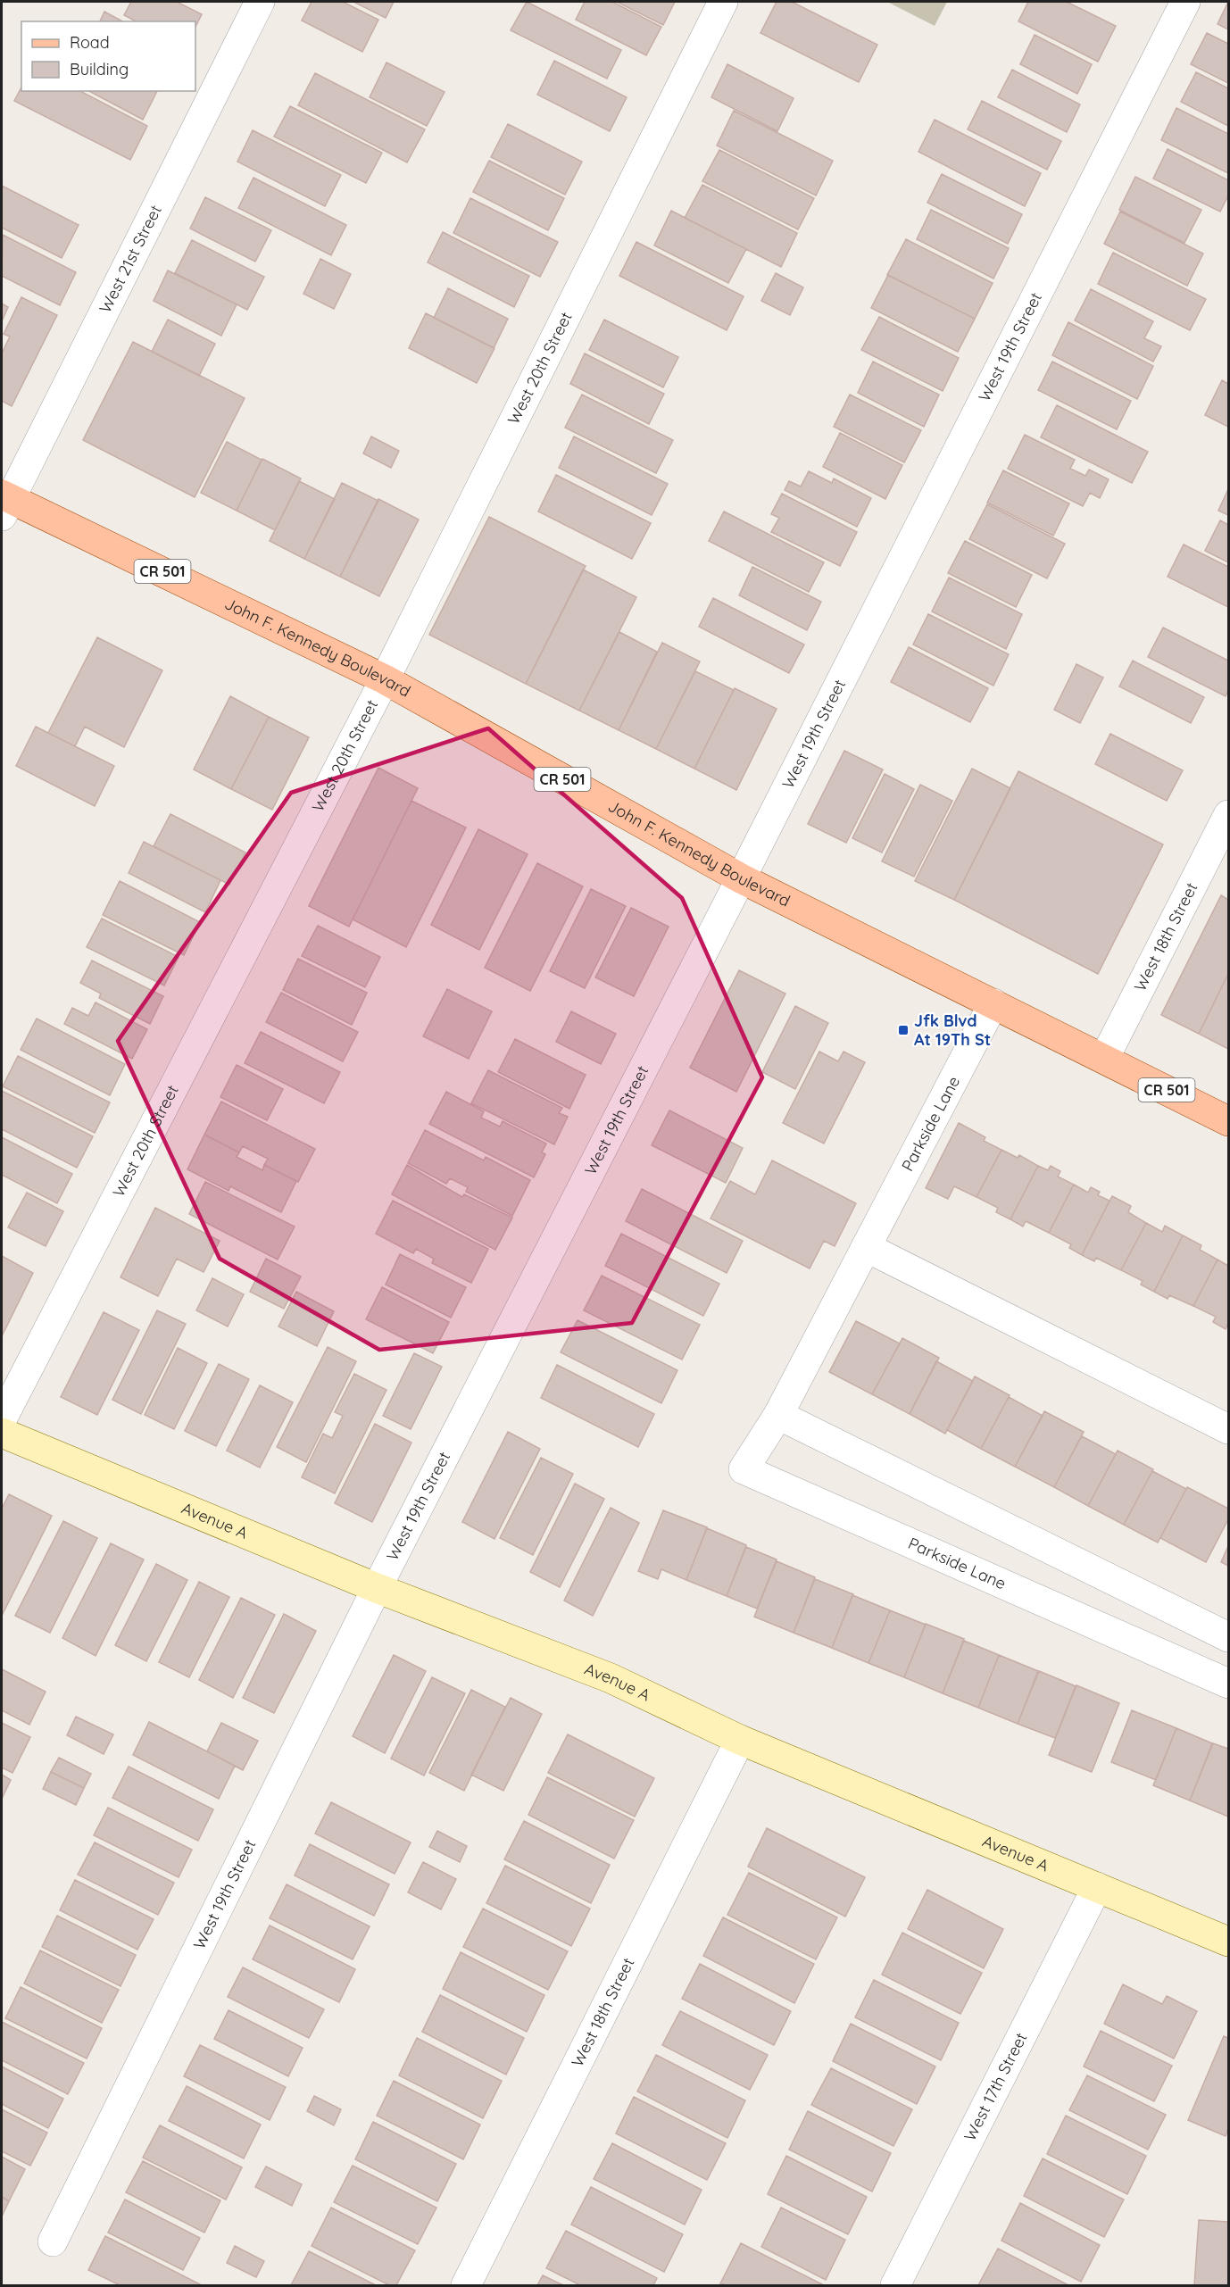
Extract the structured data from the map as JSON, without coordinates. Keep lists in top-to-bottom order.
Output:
{
  "streets": {
    "main road": ["CR 501", "John F. Kennedy Boulevard"],
    "street": [
      "West 21st Street",
      "West 19th Street",
      "West 20th Street",
      "West 18th Street",
      "Parkside Lane",
      "Avenue A",
      "West 17th Street"
    ]
  },
  "crossings": [
    ["West 21st Street", "John F. Kennedy Boulevard"],
    ["West 19th Street", "John F. Kennedy Boulevard"],
    ["West 19th Street", "Avenue A"],
    ["West 20th Street", "John F. Kennedy Boulevard"],
    ["John F. Kennedy Boulevard", "West 18th Street"],
    ["John F. Kennedy Boulevard", "Parkside Lane"],
    ["West 18th Street", "Avenue A"],
    ["Avenue A", "West 17th Street"]
  ],
  "places": {
    "transit": ["Jfk Blvd At 19Th St"]
  },
  "legend": ["Road", "Building"]
}
